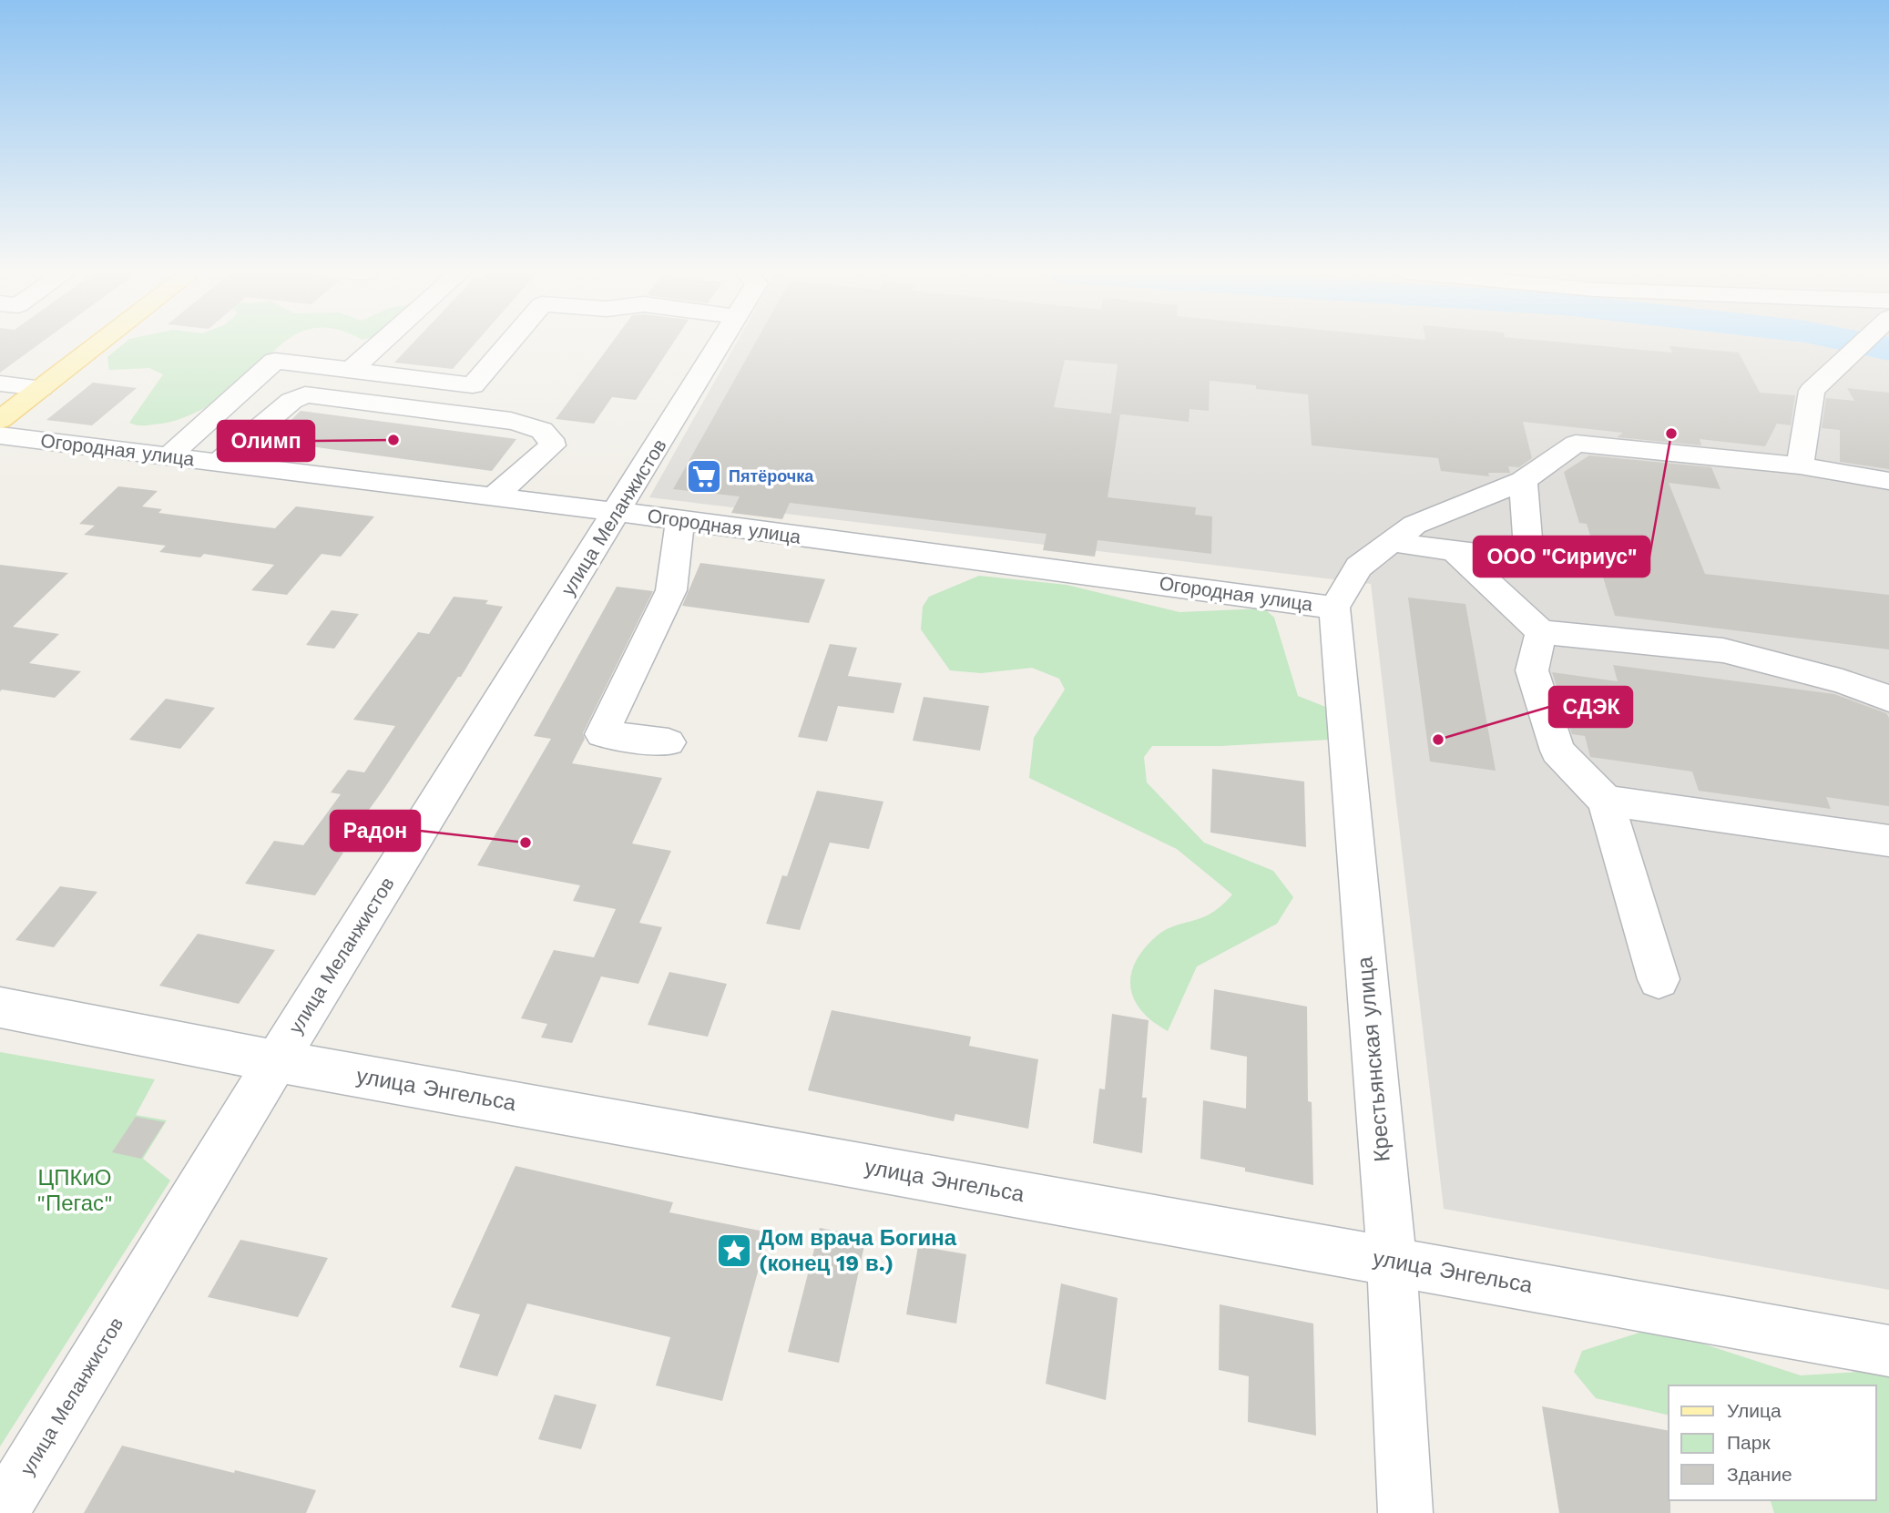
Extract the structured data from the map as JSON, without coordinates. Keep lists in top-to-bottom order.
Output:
{
  "streets": {
    "street": [
      "Огородная улица",
      "улица Меланжистов",
      "Крестьянская улица",
      "улица Энгельса"
    ]
  },
  "crossings": [
    ["Огородная улица", "улица Меланжистов"],
    ["Огородная улица", "Крестьянская улица"],
    ["улица Меланжистов", "улица Энгельса"],
    ["Крестьянская улица", "улица Энгельса"]
  ],
  "parks": ["ЦПКиО \"Пегас\""],
  "places": {
    "other": [
      "ООО \"Сириус\"",
      "Олимп",
      "СДЭК",
      "Радон"
    ],
    "supermarket": ["Пятёрочка"],
    "place": ["Дом врача Богина (конец 19 в.)"]
  },
  "legend": ["Улица", "Парк", "Здание"]
}
